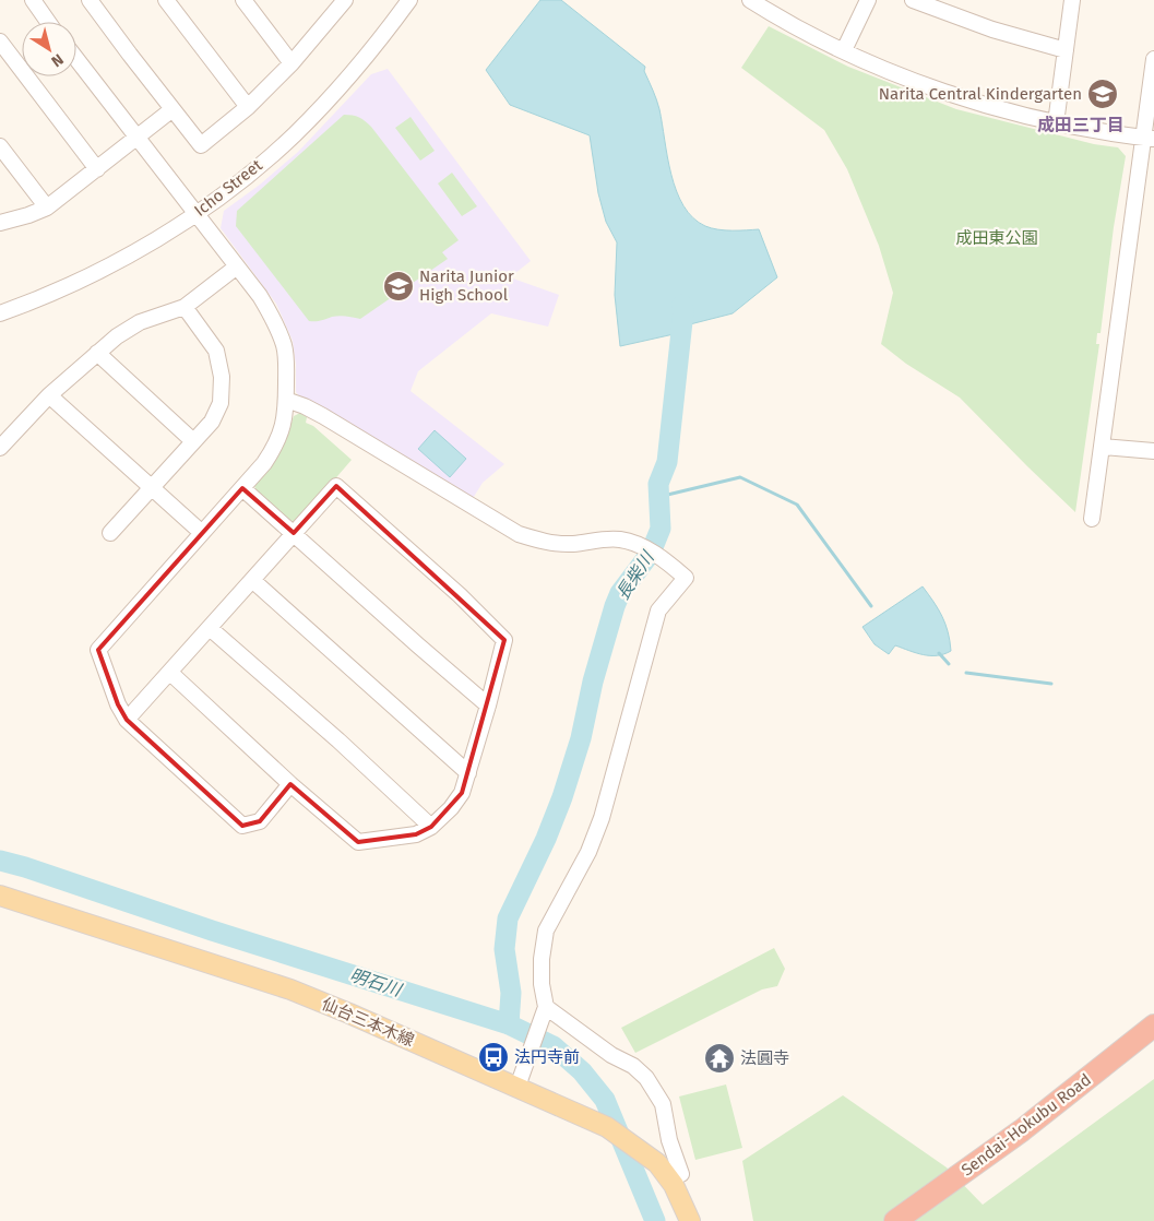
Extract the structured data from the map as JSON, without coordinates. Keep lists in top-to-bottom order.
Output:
{
  "streets": {
    "highway": ["Sendai-Hokubu Road"],
    "main road": ["仙台三本木線"],
    "street": ["Icho Street"]
  },
  "districts": ["成田三丁目"],
  "water": ["長柴川", "明石川"],
  "parks": ["成田東公園"],
  "places": {
    "school or university": ["Narita Central Kindergarten", "Narita Junior High School"],
    "bus stop": ["法円寺前"],
    "temple": ["法圓寺"]
  },
  "north": "bottom right"
}
